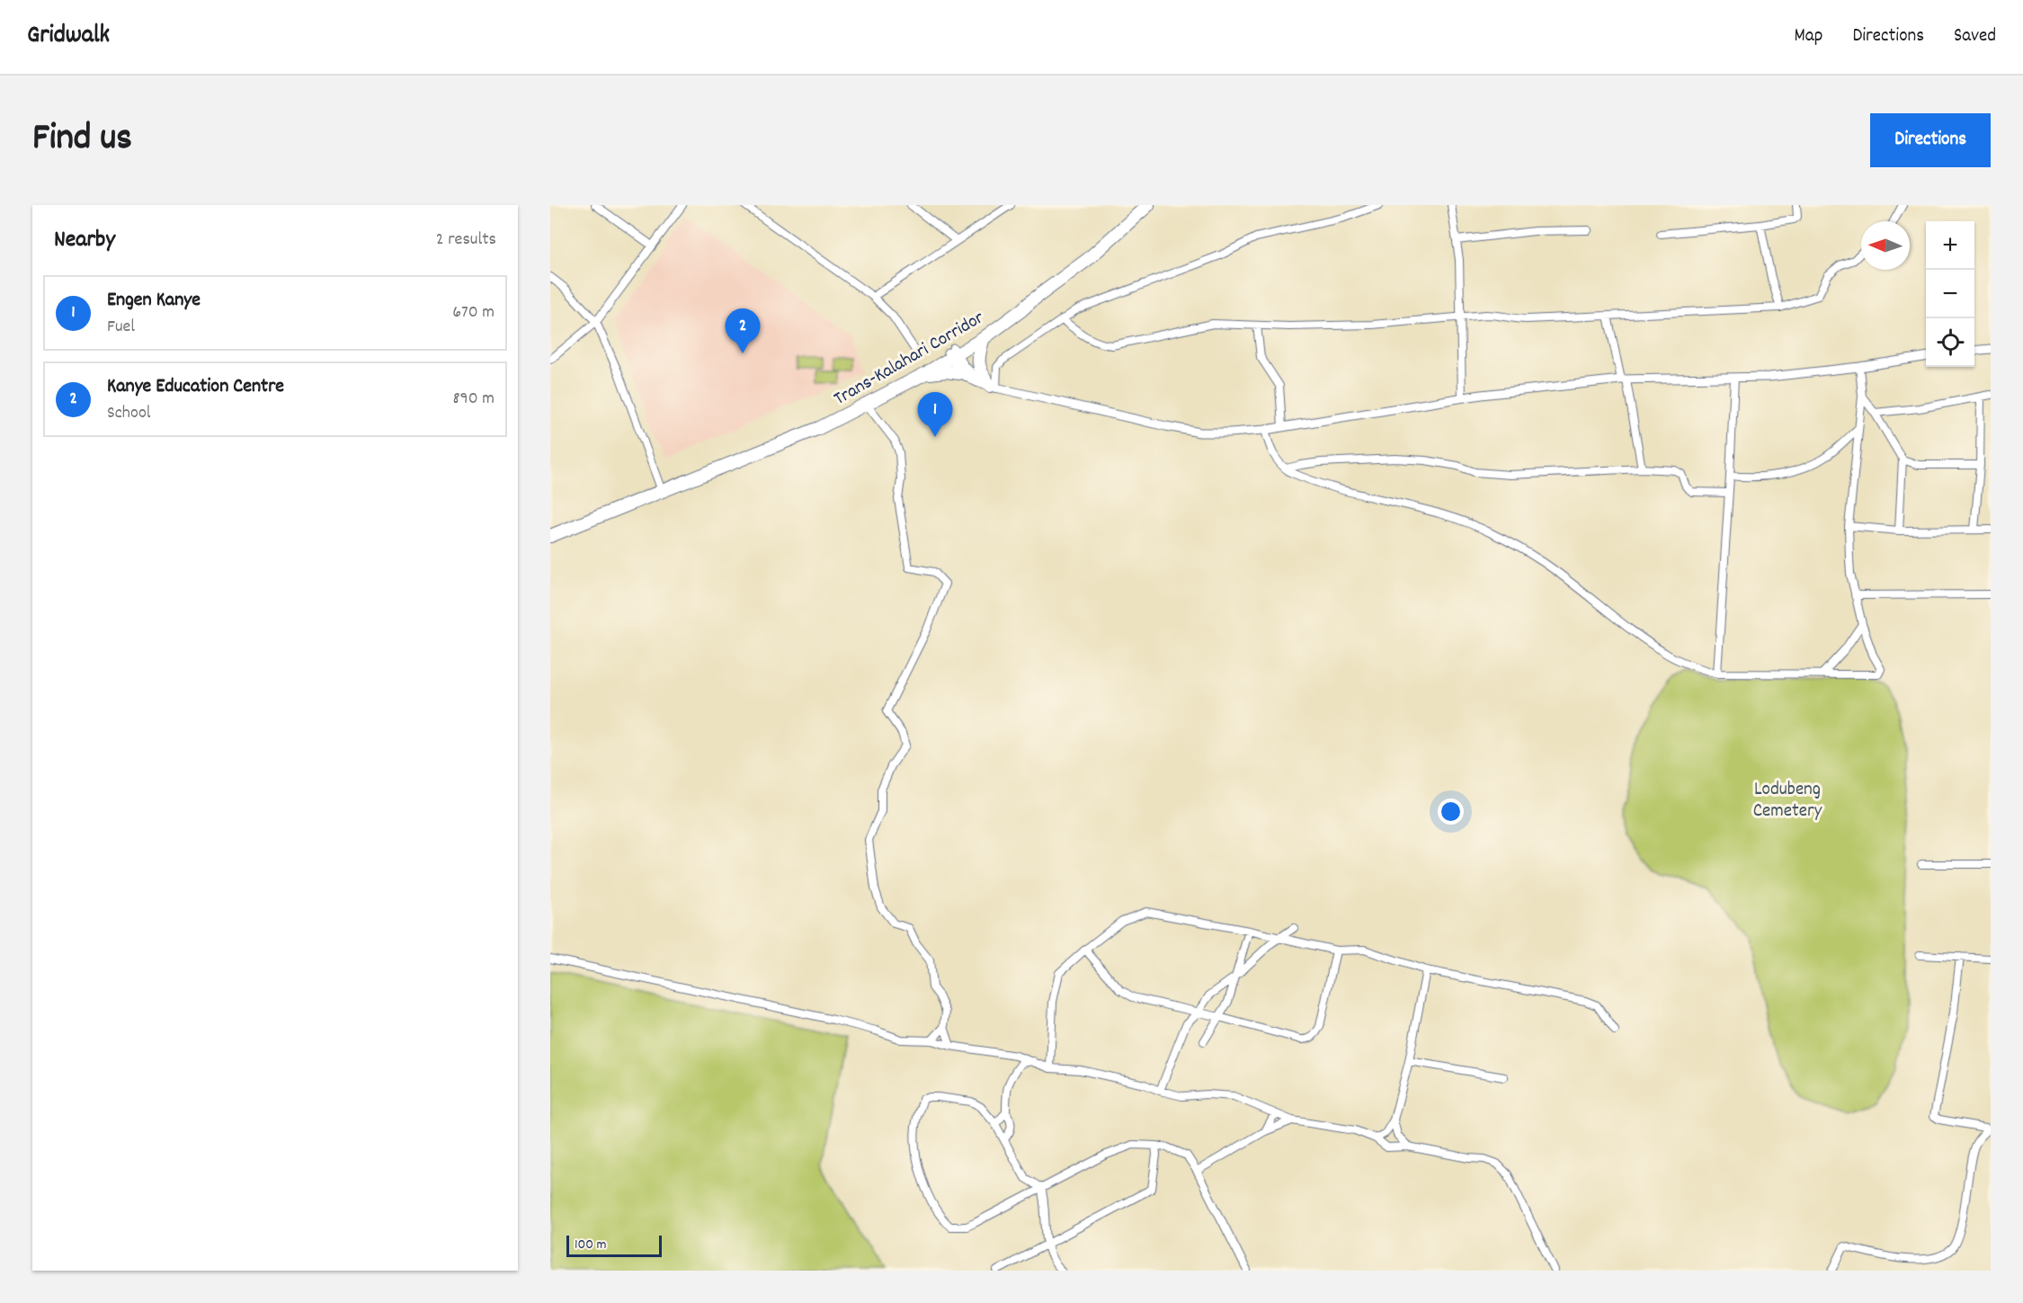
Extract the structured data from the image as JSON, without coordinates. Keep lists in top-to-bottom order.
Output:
{
  "streets": {
    "highway": ["Trans-Kalahari Corridor"]
  },
  "parks": ["Lodubeng Cemetery"],
  "scale_bar": "100 m",
  "north": "left",
  "page": {
    "header": "Gridwalk",
    "nav": ["Map", "Directions", "Saved"],
    "title": "Find us",
    "buttons": "Directions",
    "heading": ["Nearby", "2 results"],
    "map_buttons": ["+", "−"],
    "list": [
      {
        "mark": "1",
        "name": "Engen Kanye",
        "note": "Fuel",
        "value": "670 m"
      },
      {
        "mark": "2",
        "name": "Kanye Education Centre",
        "note": "School",
        "value": "890 m"
      }
    ],
    "pins": ["2", "1"],
    "scale": "100 m"
  }
}
